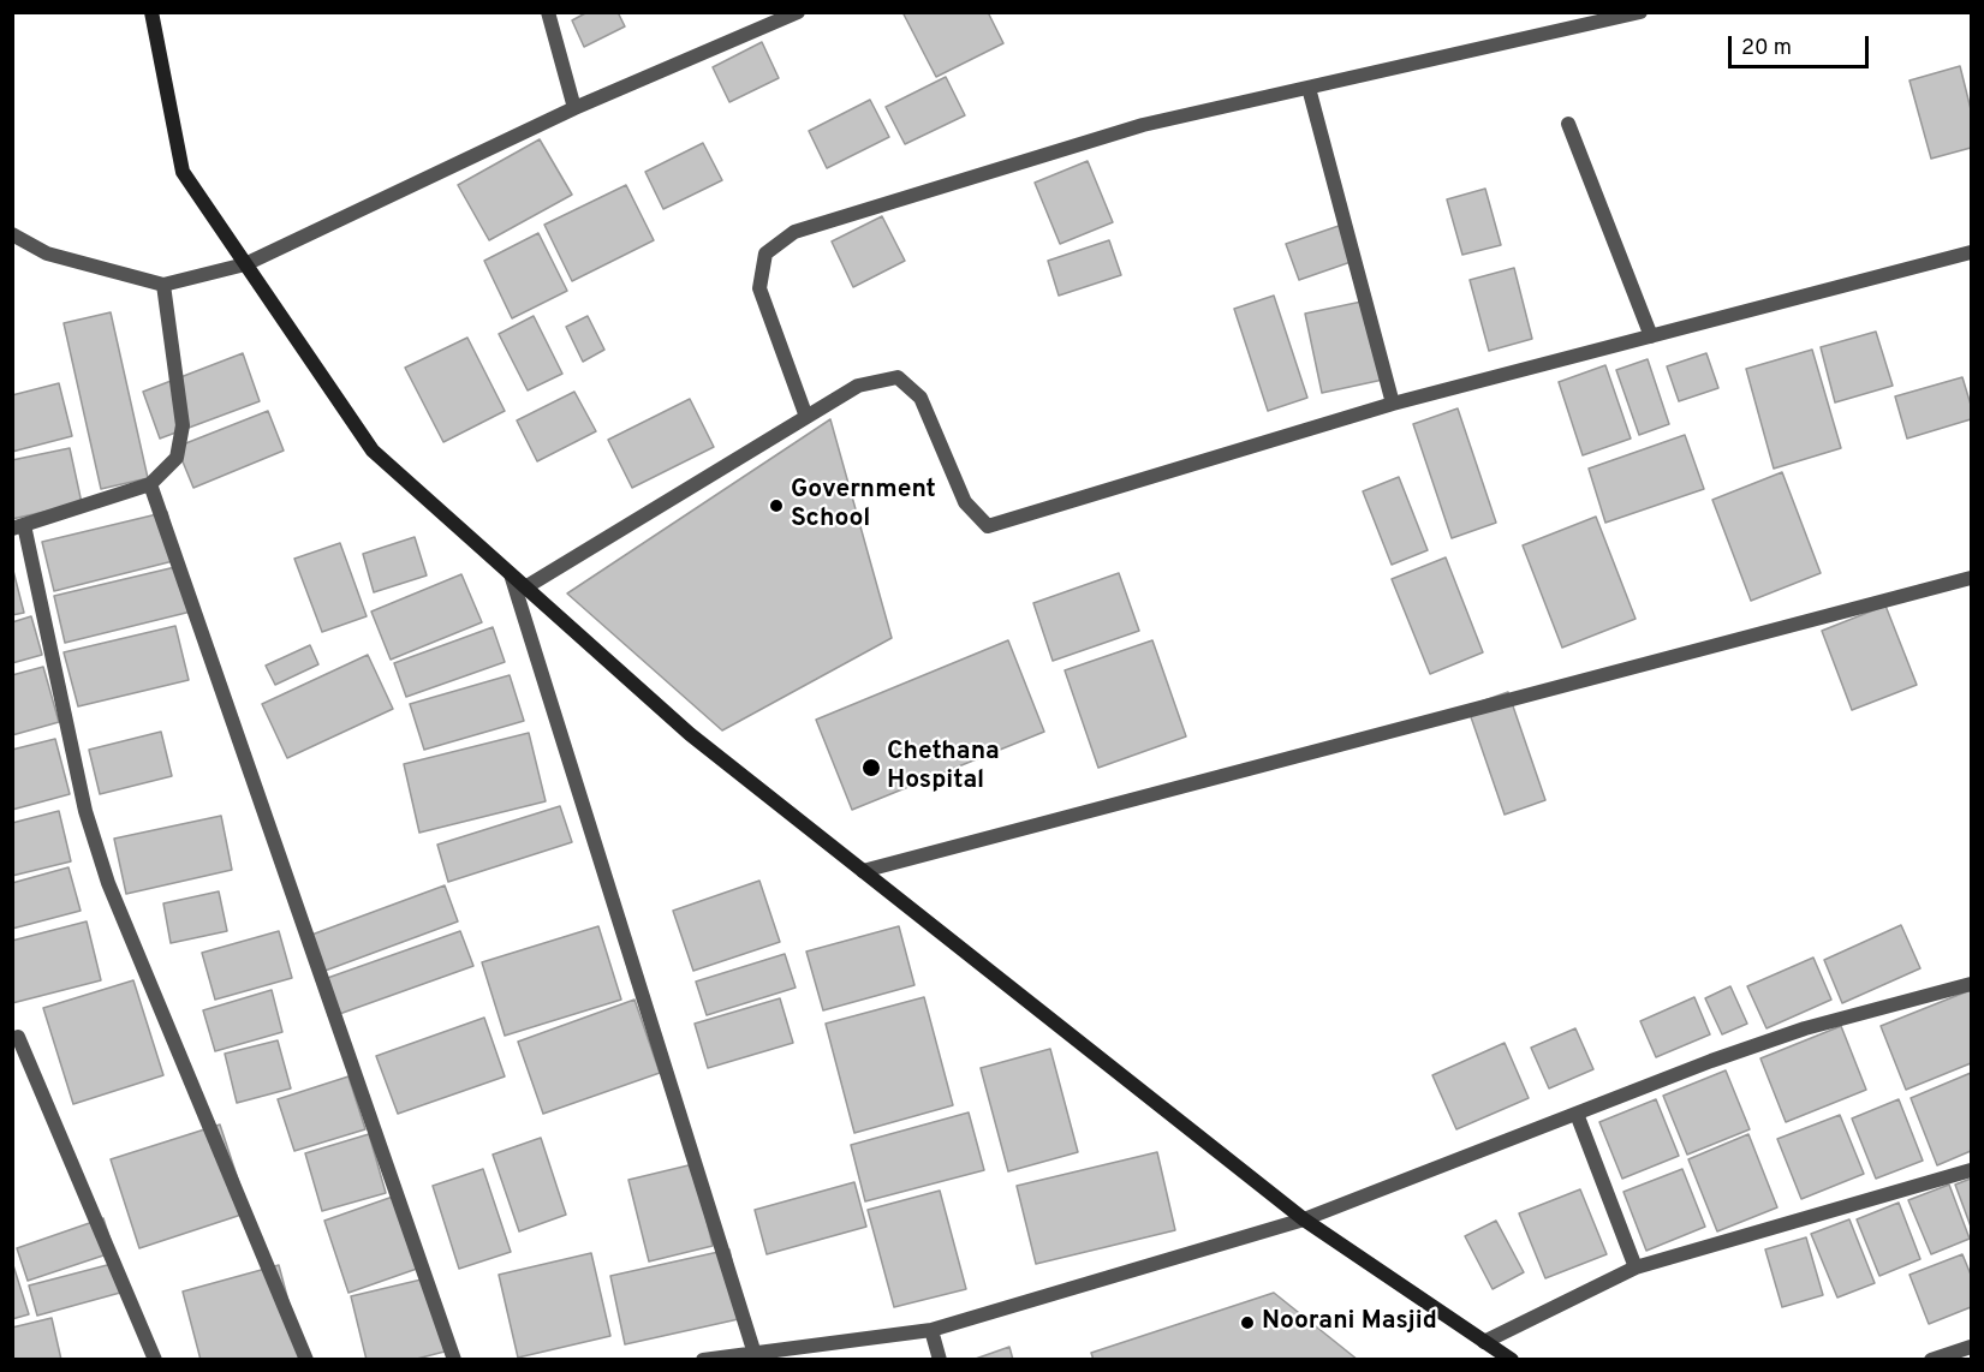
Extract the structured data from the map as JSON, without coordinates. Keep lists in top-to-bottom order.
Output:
{
  "places": ["Government School", "Chethana Hospital", "Noorani Masjid"],
  "scale_bar": "20 m"
}
